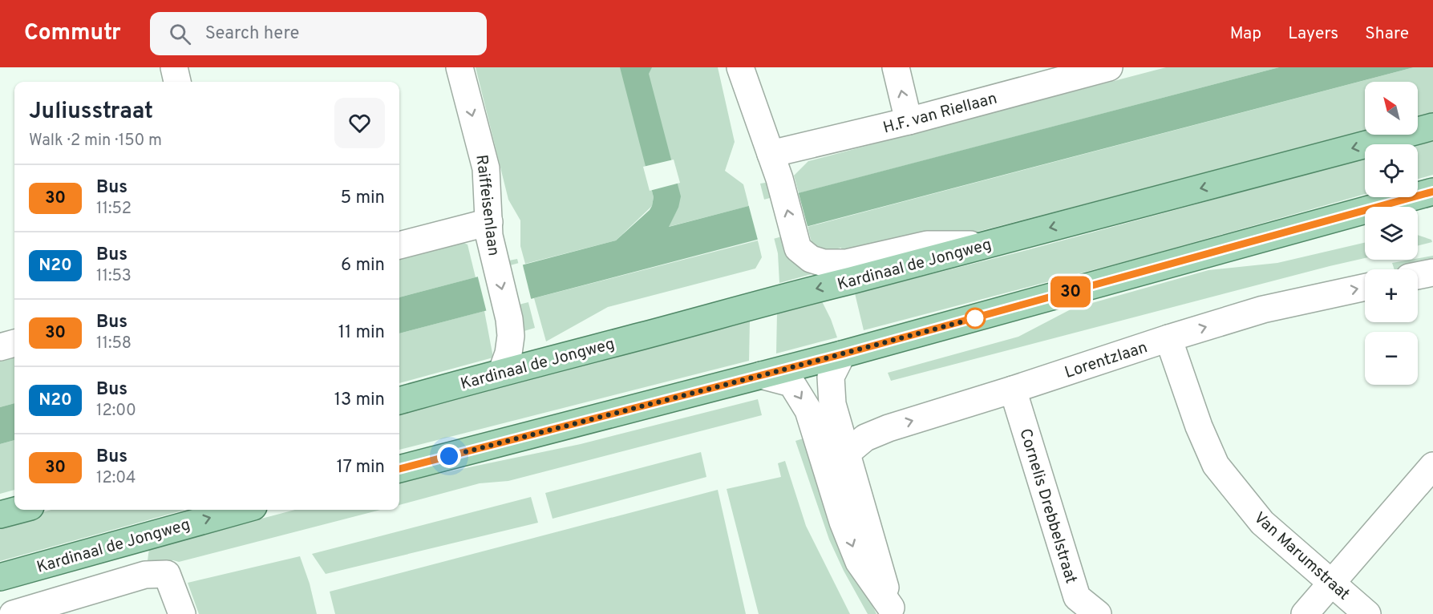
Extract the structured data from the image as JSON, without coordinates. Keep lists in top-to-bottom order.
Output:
{
  "streets": {
    "main road": ["Kardinaal de Jongweg"],
    "street": [
      "H.F. van Riellaan",
      "Raiffeisenlaan",
      "Lorentzlaan",
      "Cornelis Drebbelstraat",
      "Van Marumstraat"
    ]
  },
  "crossings": [
    ["Raiffeisenlaan", "Kardinaal de Jongweg"],
    ["Lorentzlaan", "Cornelis Drebbelstraat"],
    ["Lorentzlaan", "Van Marumstraat"]
  ],
  "one_way": ["Raiffeisenlaan", "Lorentzlaan"],
  "lines": ["bus line 30"],
  "north": "top left",
  "page": {
    "header": "Commutr",
    "search": "Search here",
    "nav": ["Map", "Layers", "Share"],
    "on_map": "30",
    "map_buttons": ["+", "−"],
    "heading": ["Juliusstraat", "Walk · 2 min · 150 m"],
    "list": [
      {
        "mark": "30",
        "name": "Bus",
        "note": "11:52",
        "value": "5 min"
      },
      {
        "mark": "N20",
        "name": "Bus",
        "note": "11:53",
        "value": "6 min"
      },
      {
        "mark": "30",
        "name": "Bus",
        "note": "11:58",
        "value": "11 min"
      },
      {
        "mark": "N20",
        "name": "Bus",
        "note": "12:00",
        "value": "13 min"
      },
      {
        "mark": "30",
        "name": "Bus",
        "note": "12:04",
        "value": "17 min"
      }
    ]
  }
}
